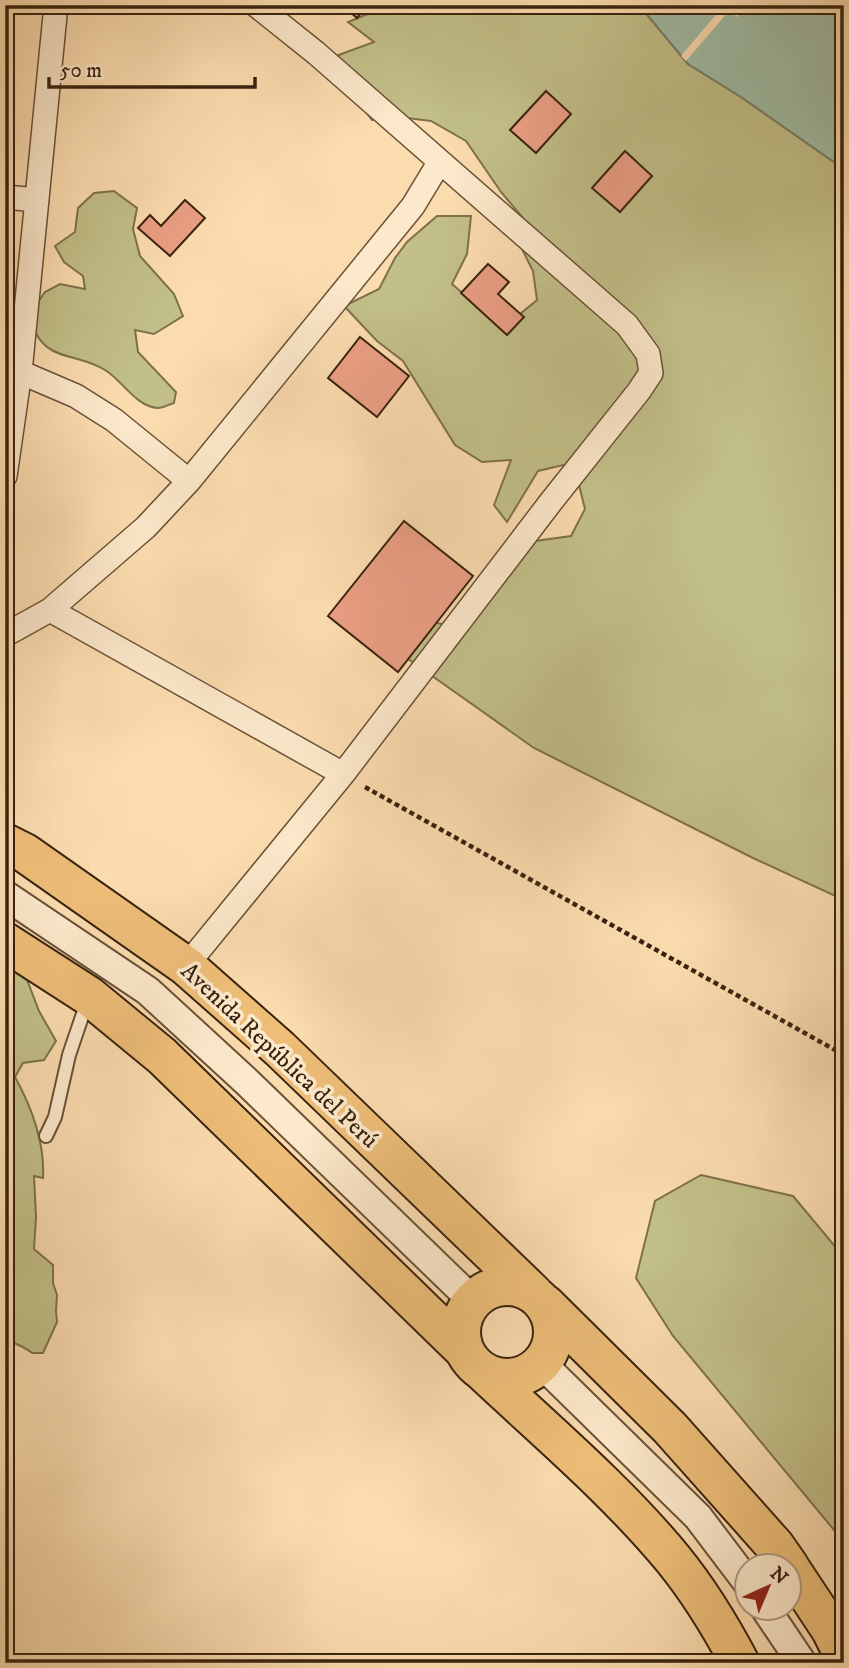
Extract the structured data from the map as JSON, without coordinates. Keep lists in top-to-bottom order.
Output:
{
  "streets": {
    "highway": ["Avenida República del Perú"]
  },
  "scale_bar": "50 m",
  "north": "top right"
}
